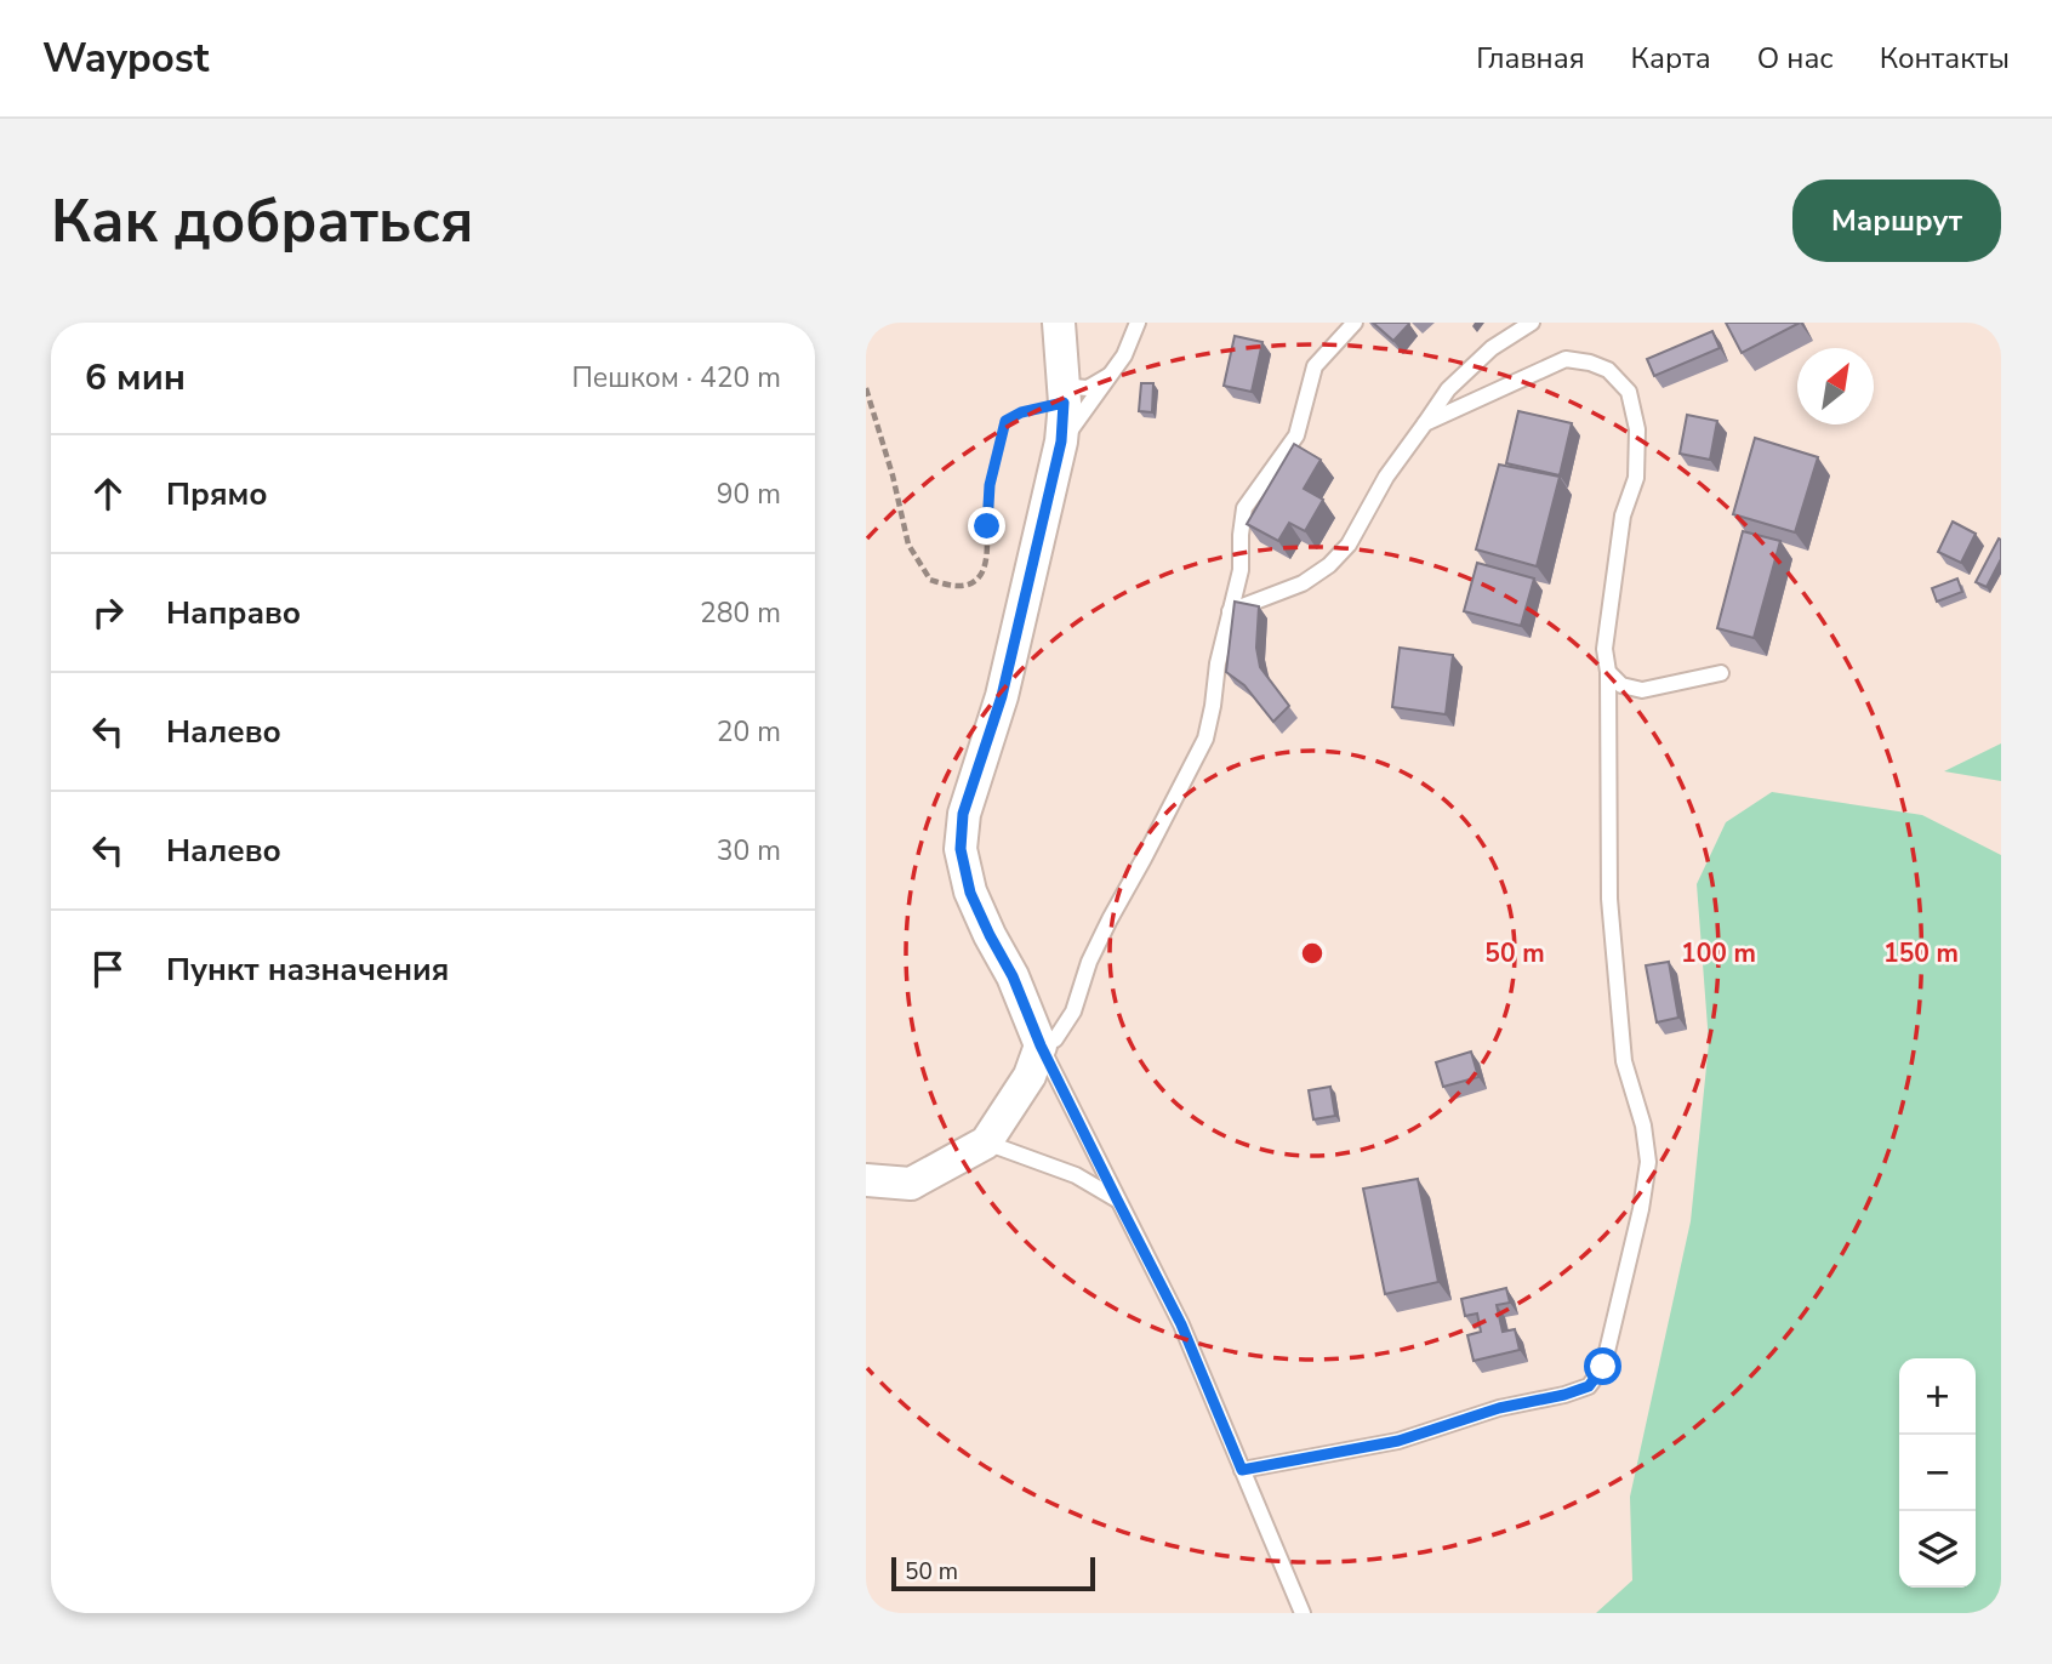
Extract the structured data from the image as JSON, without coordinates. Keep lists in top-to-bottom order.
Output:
{
  "scale_bar": "50 m",
  "north": "top right",
  "page": {
    "header": "Waypost",
    "nav": [
      "Главная",
      "Карта",
      "О нас",
      "Контакты"
    ],
    "buttons": "Маршрут",
    "title": "Как добраться",
    "heading": ["6 мин", "Пешком · 420 m"],
    "list": [
      ["Прямо", "90 m"],
      ["Направо", "280 m"],
      ["Налево", "20 m"],
      ["Налево", "30 m"],
      "Пункт назначения"
    ],
    "map_buttons": ["+", "−"],
    "scale": "50 m"
  },
  "rings": ["50 m", "100 m", "150 m"]
}
